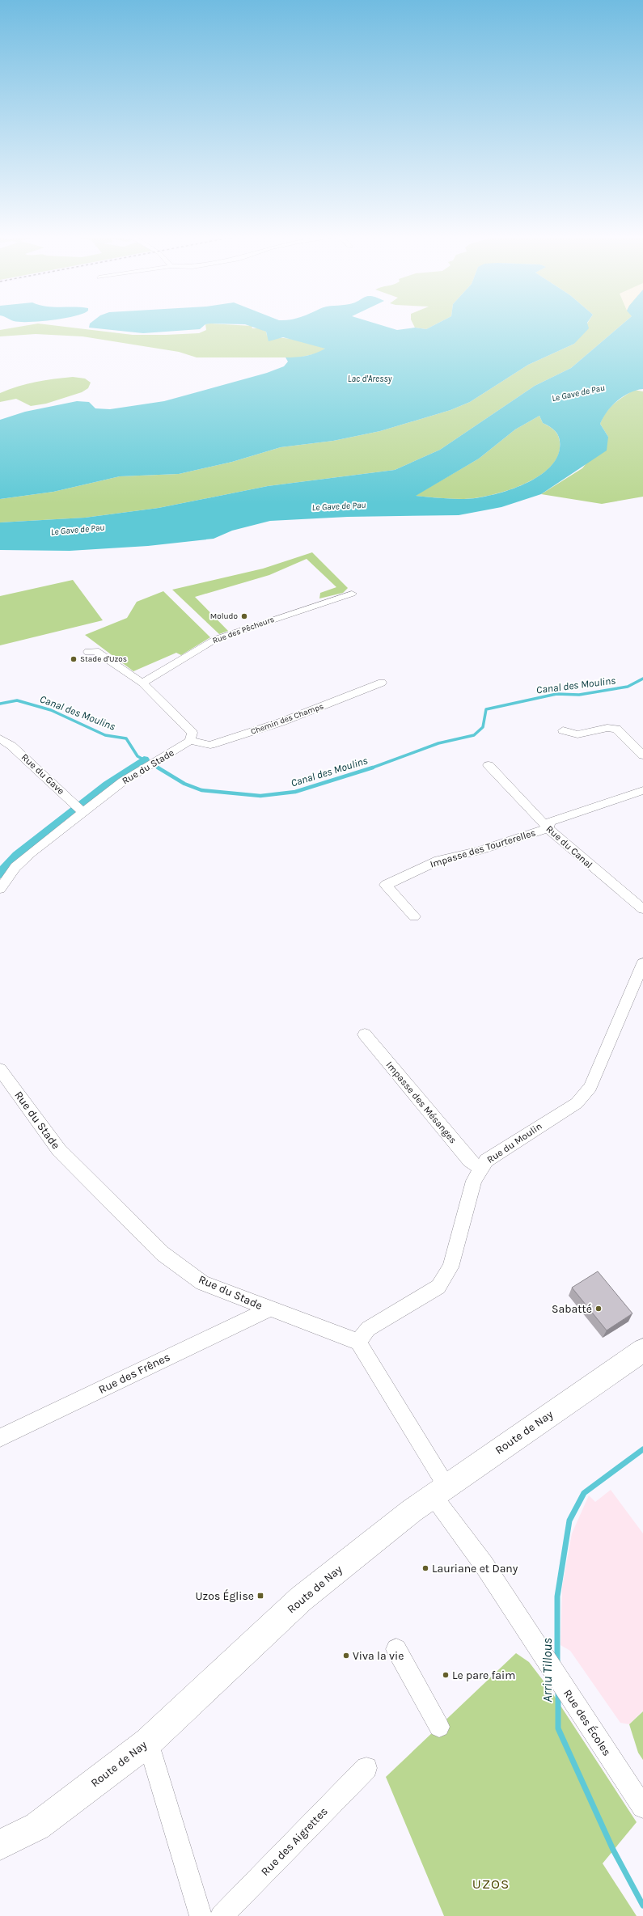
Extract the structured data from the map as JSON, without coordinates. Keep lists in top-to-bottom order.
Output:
{
  "streets": {
    "main road": ["Route de Nay"],
    "street": [
      "Rue des Pêcheurs",
      "Chemin des Champs",
      "Rue du Stade",
      "Rue du Gave",
      "Rue du Canal",
      "Impasse des Tourterelles",
      "Impasse des Mésanges",
      "Rue du Moulin",
      "Rue des Frênes",
      "Rue des Écoles",
      "Rue des Aigrettes"
    ]
  },
  "crossings": [
    ["Chemin des Champs", "Rue du Stade"],
    ["Rue du Stade", "Rue du Gave"],
    ["Rue du Stade", "Rue du Moulin"],
    ["Rue du Stade", "Rue des Frênes"],
    ["Rue du Canal", "Impasse des Tourterelles"],
    ["Impasse des Mésanges", "Rue du Moulin"],
    ["Route de Nay", "Rue des Écoles"]
  ],
  "districts": ["UZOS"],
  "water": [
    "Lac d'Aressy",
    "Le Gave de Pau",
    "Canal des Moulins",
    "Arriu Tillous"
  ],
  "places": {
    "other": [
      "Moludo",
      "Stade d'Uzos",
      "Sabatté",
      "Lauriane et Dany",
      "Viva la vie",
      "Le pare faim"
    ],
    "transit": ["Uzos Église"]
  }
}
